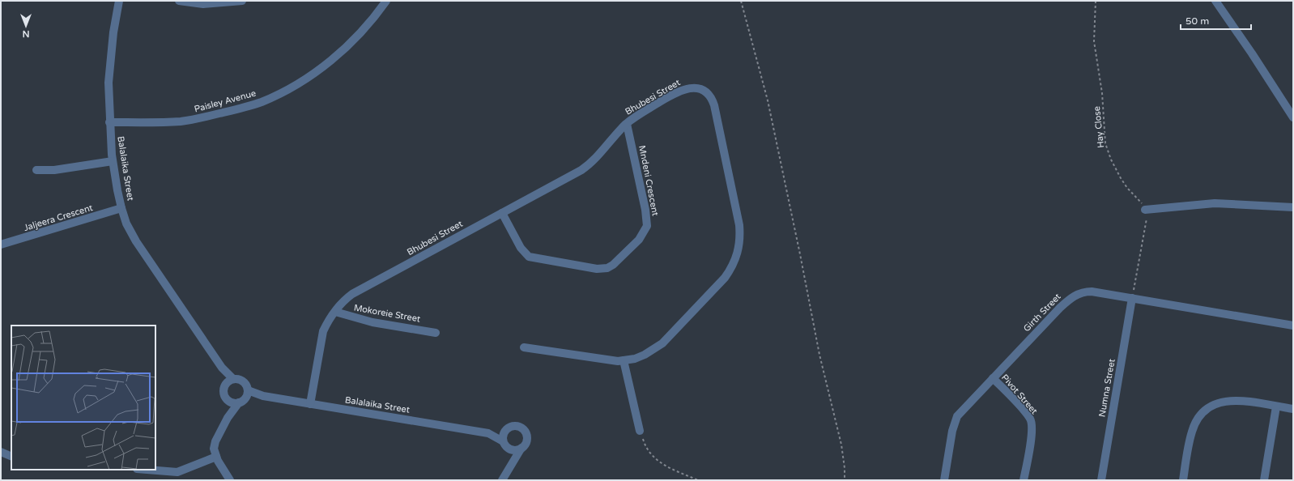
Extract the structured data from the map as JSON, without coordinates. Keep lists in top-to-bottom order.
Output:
{
  "streets": {
    "street": [
      "Bhubesi Street",
      "Paisley Avenue",
      "Balalaika Street",
      "Mndeni Crescent",
      "Jaljeera Crescent",
      "Girth Street",
      "Mokoreie Street",
      "Numna Street",
      "Pivot Street"
    ],
    "path": ["Hay Close"]
  },
  "crossings": [
    ["Bhubesi Street", "Balalaika Street"],
    ["Bhubesi Street", "Mndeni Crescent"],
    ["Bhubesi Street", "Mokoreie Street"],
    ["Paisley Avenue", "Balalaika Street"],
    ["Balalaika Street", "Jaljeera Crescent"],
    ["Girth Street", "Numna Street"],
    ["Girth Street", "Pivot Street"]
  ],
  "scale_bar": "50 m",
  "north": "bottom"
}
